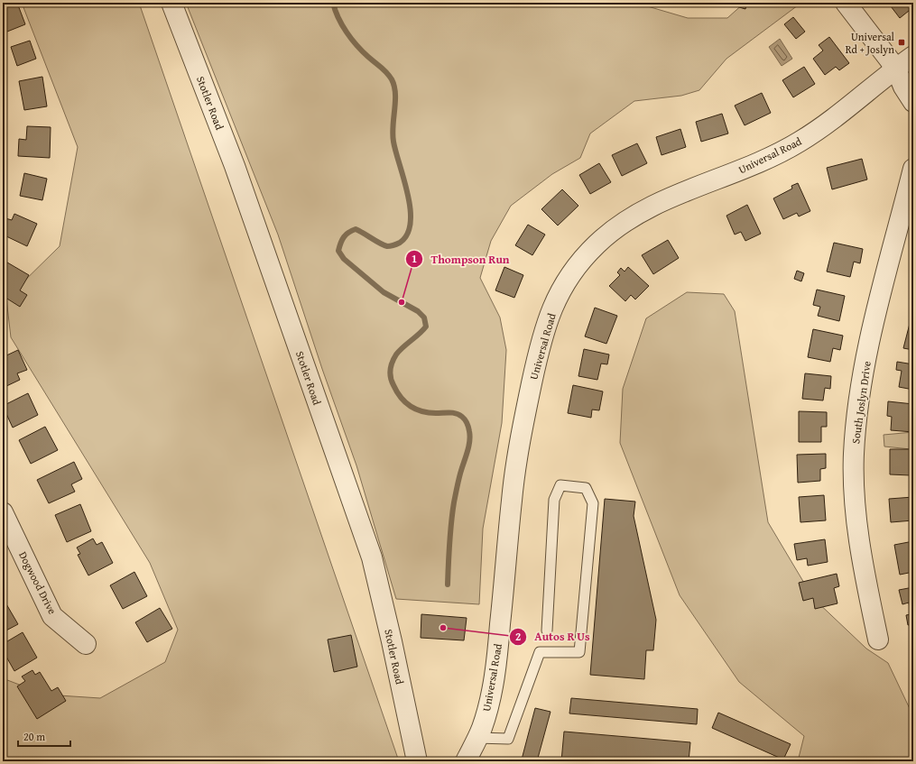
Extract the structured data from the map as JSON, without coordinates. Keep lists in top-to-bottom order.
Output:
{
  "streets": {
    "street": [
      "Stotler Road",
      "Universal Road",
      "South Joslyn Drive",
      "Dogwood Drive"
    ]
  },
  "places": {
    "transit": ["Universal Rd + Joslyn"],
    "other": ["Thompson Run", "Autos R Us"]
  },
  "scale_bar": "20 m"
}
